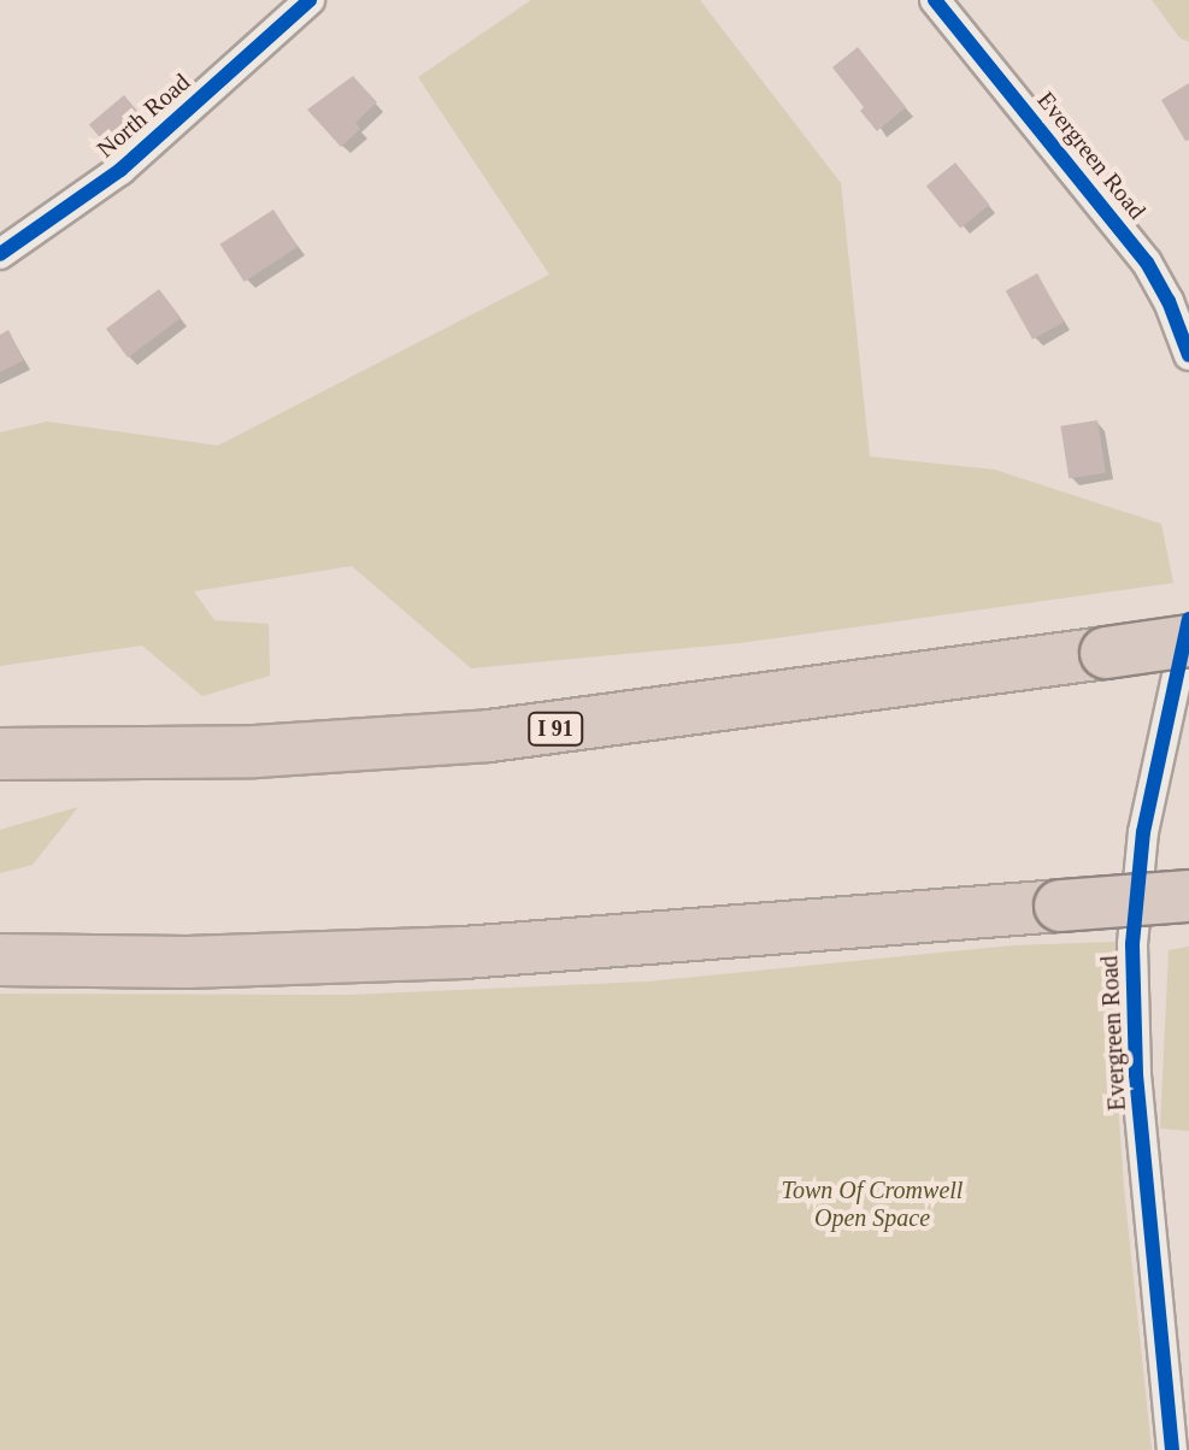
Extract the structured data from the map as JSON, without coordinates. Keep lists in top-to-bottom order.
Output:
{
  "streets": {
    "highway": ["I 91"],
    "street": ["North Road", "Evergreen Road"]
  },
  "parks": ["Town Of Cromwell Open Space"]
}
